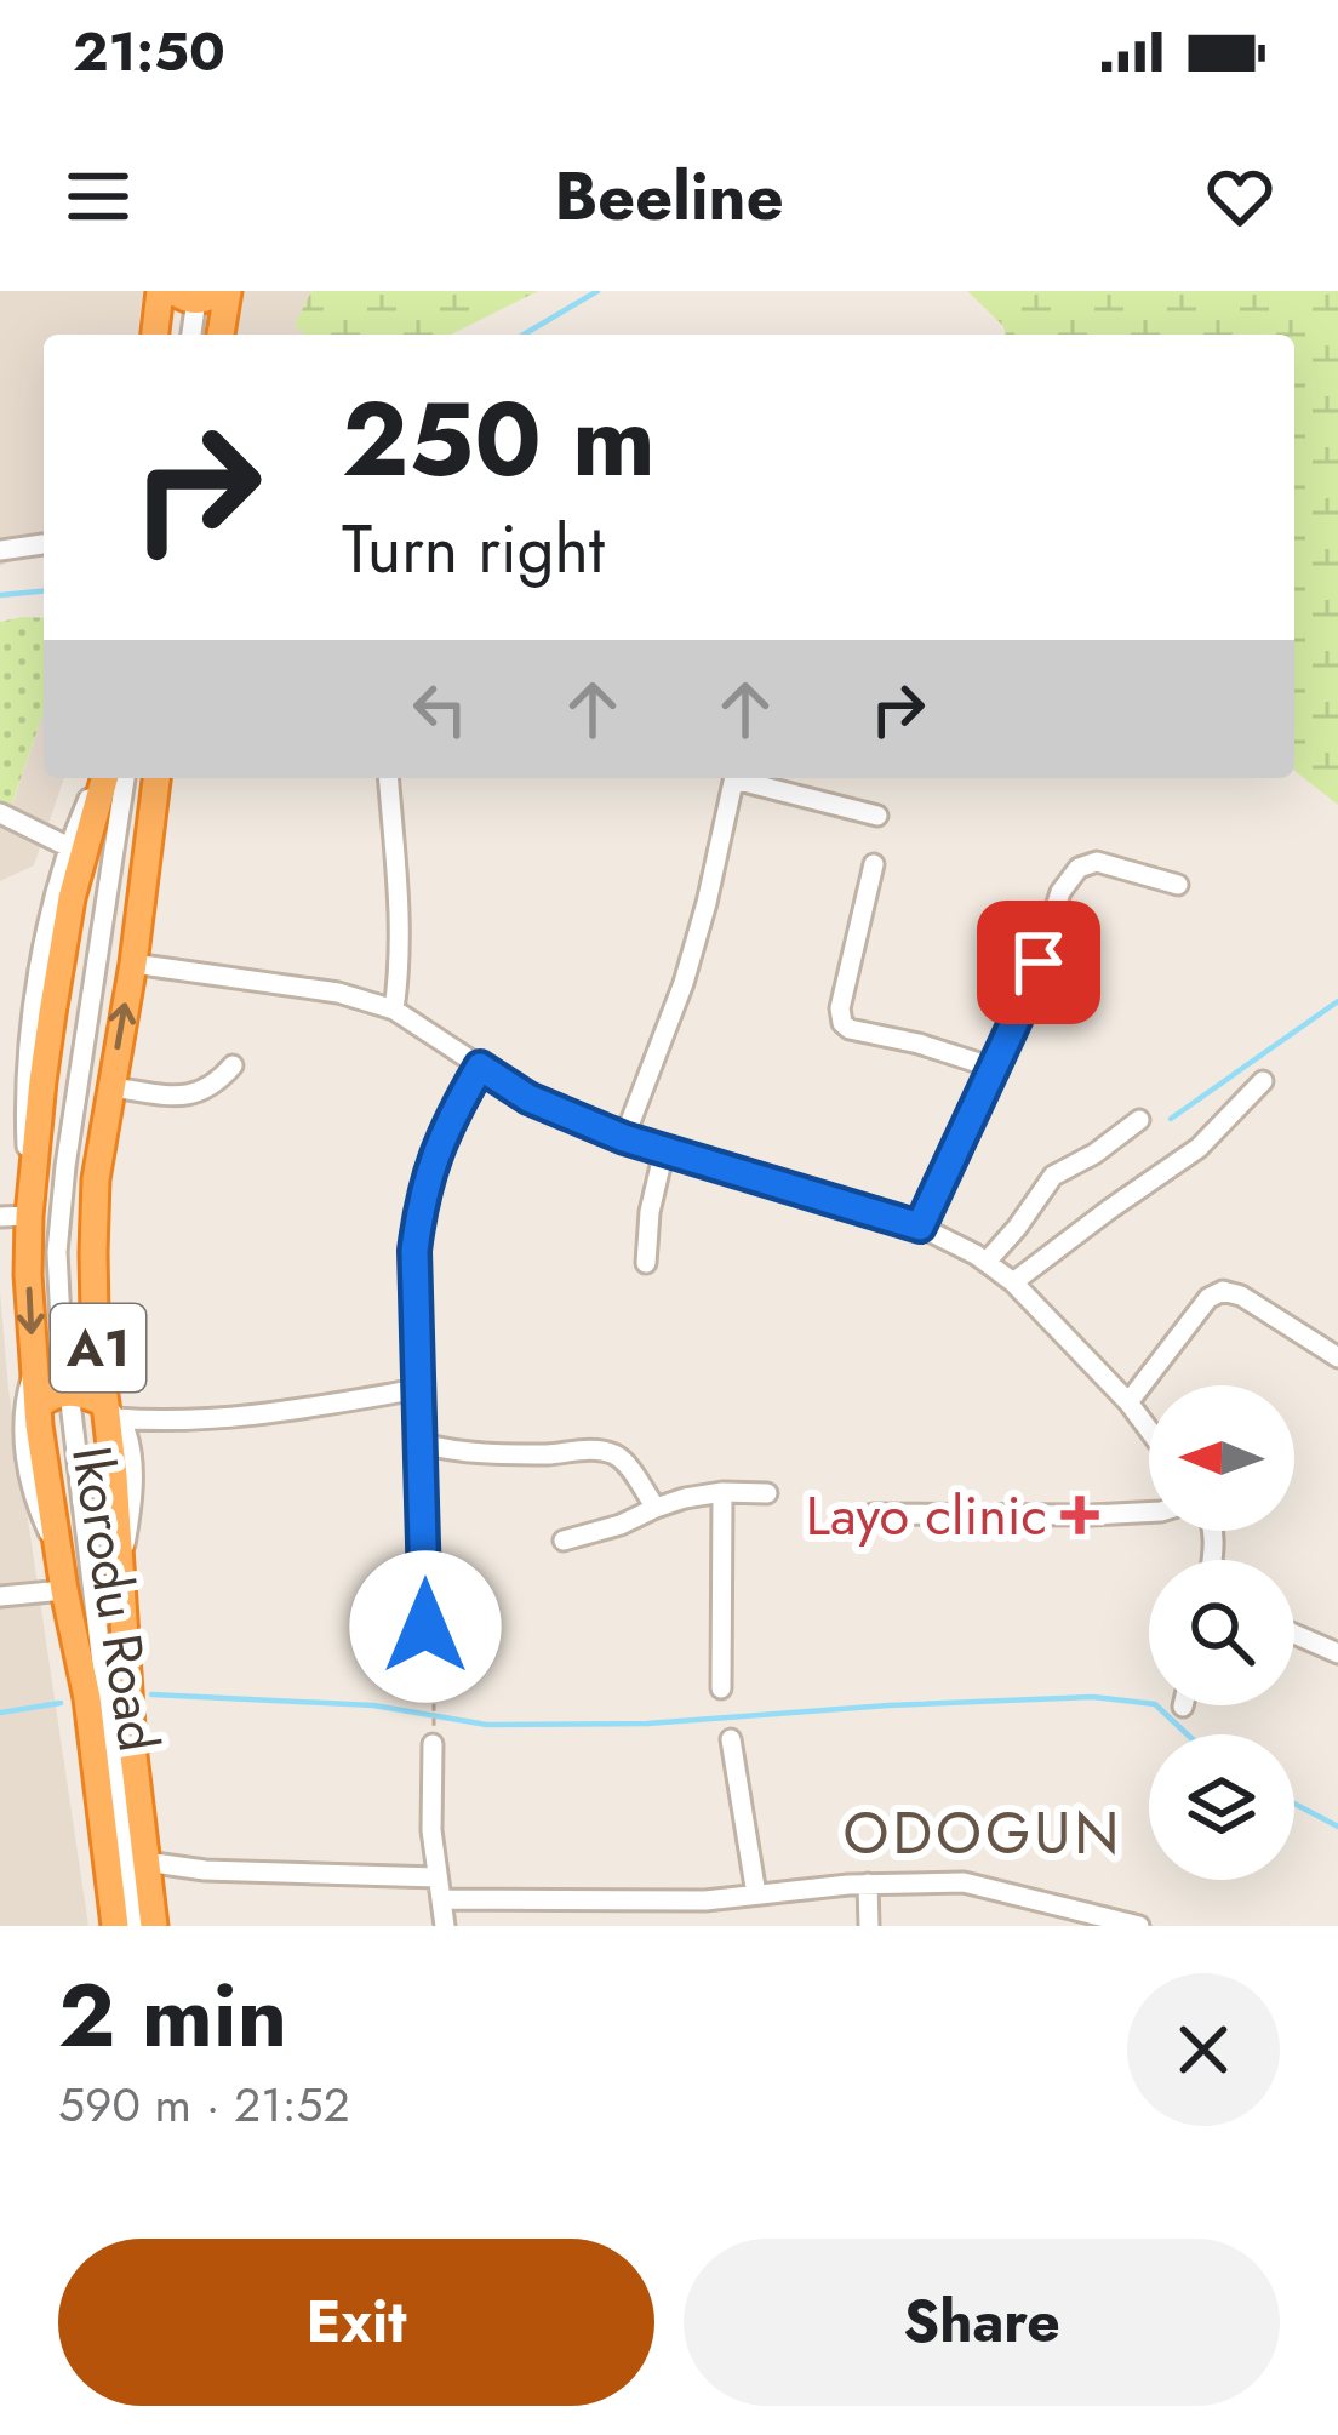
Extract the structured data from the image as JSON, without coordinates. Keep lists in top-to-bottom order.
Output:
{
  "streets": {
    "highway": ["A1", "Ikorodu Road"]
  },
  "districts": ["ODOGUN"],
  "places": {
    "health": ["Layo clinic"]
  },
  "north": "left",
  "page": {
    "status": "21:50",
    "header": "Beeline",
    "turn": ["250 m", "Turn right"],
    "heading": ["2 min", "590 m · 21:52"],
    "buttons": ["Exit", "Share"]
  }
}
